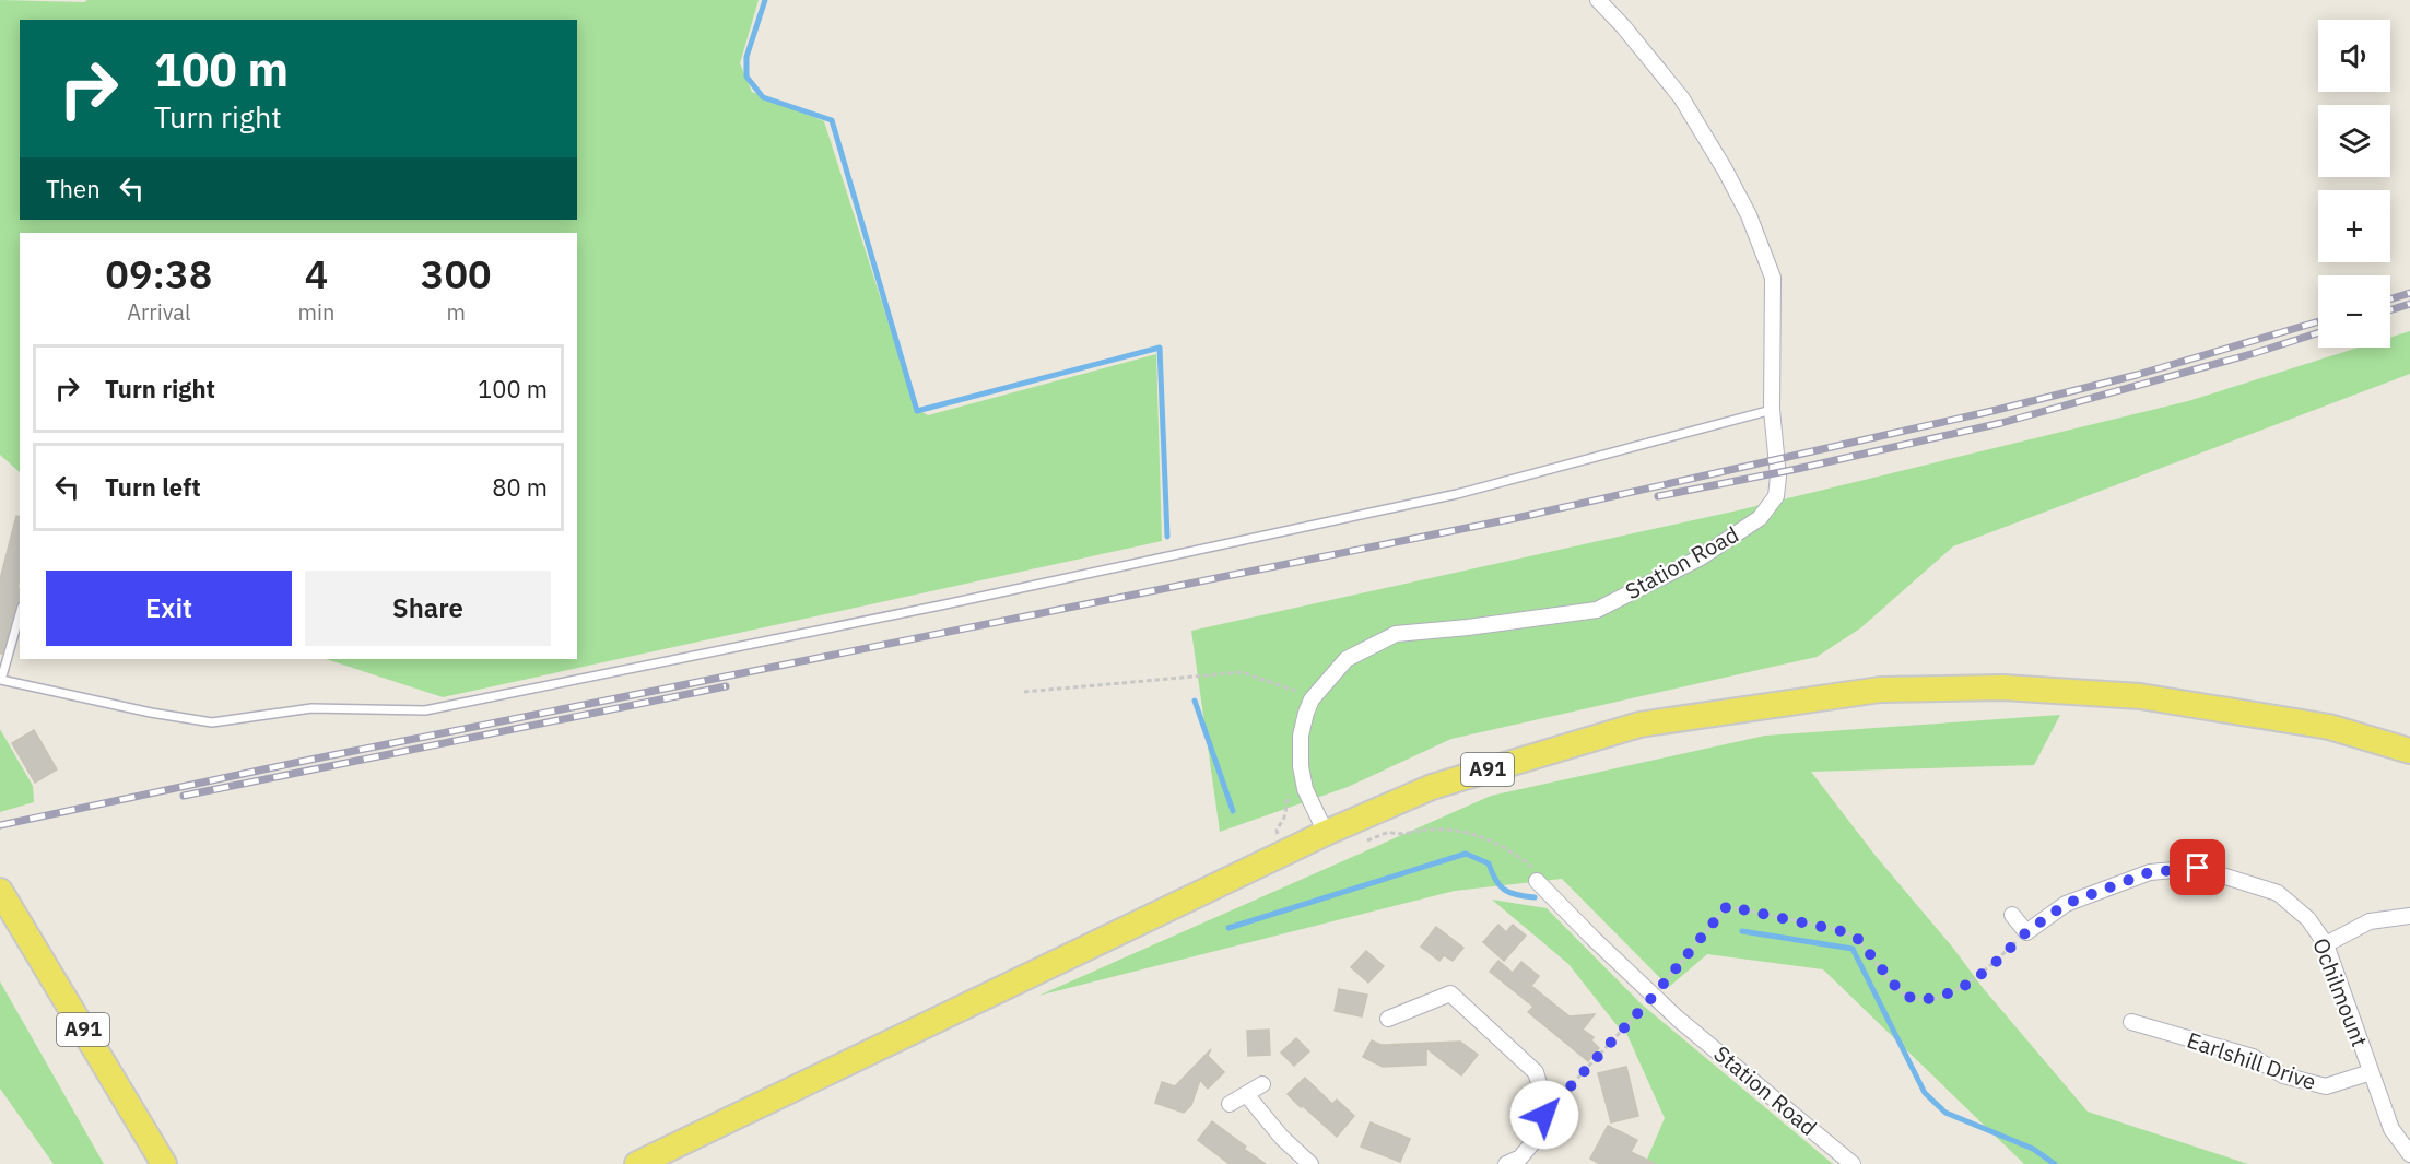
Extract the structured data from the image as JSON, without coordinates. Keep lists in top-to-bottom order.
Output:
{
  "streets": {
    "main road": ["A91"],
    "street": ["Station Road", "Ochilmount", "Earlshill Drive"]
  },
  "crossings": [
    ["Station Road", "A91"],
    ["Ochilmount", "Earlshill Drive"]
  ],
  "page": {
    "map_buttons": ["+", "−"],
    "turn": ["100 m", "Turn right"],
    "then": "Then",
    "eta": [
      "09:38",
      "Arrival",
      "4",
      "min",
      "300",
      "m"
    ],
    "list": [
      {
        "name": "Turn right",
        "value": "100 m"
      },
      {
        "name": "Turn left",
        "value": "80 m"
      }
    ],
    "buttons": ["Exit", "Share"]
  }
}
